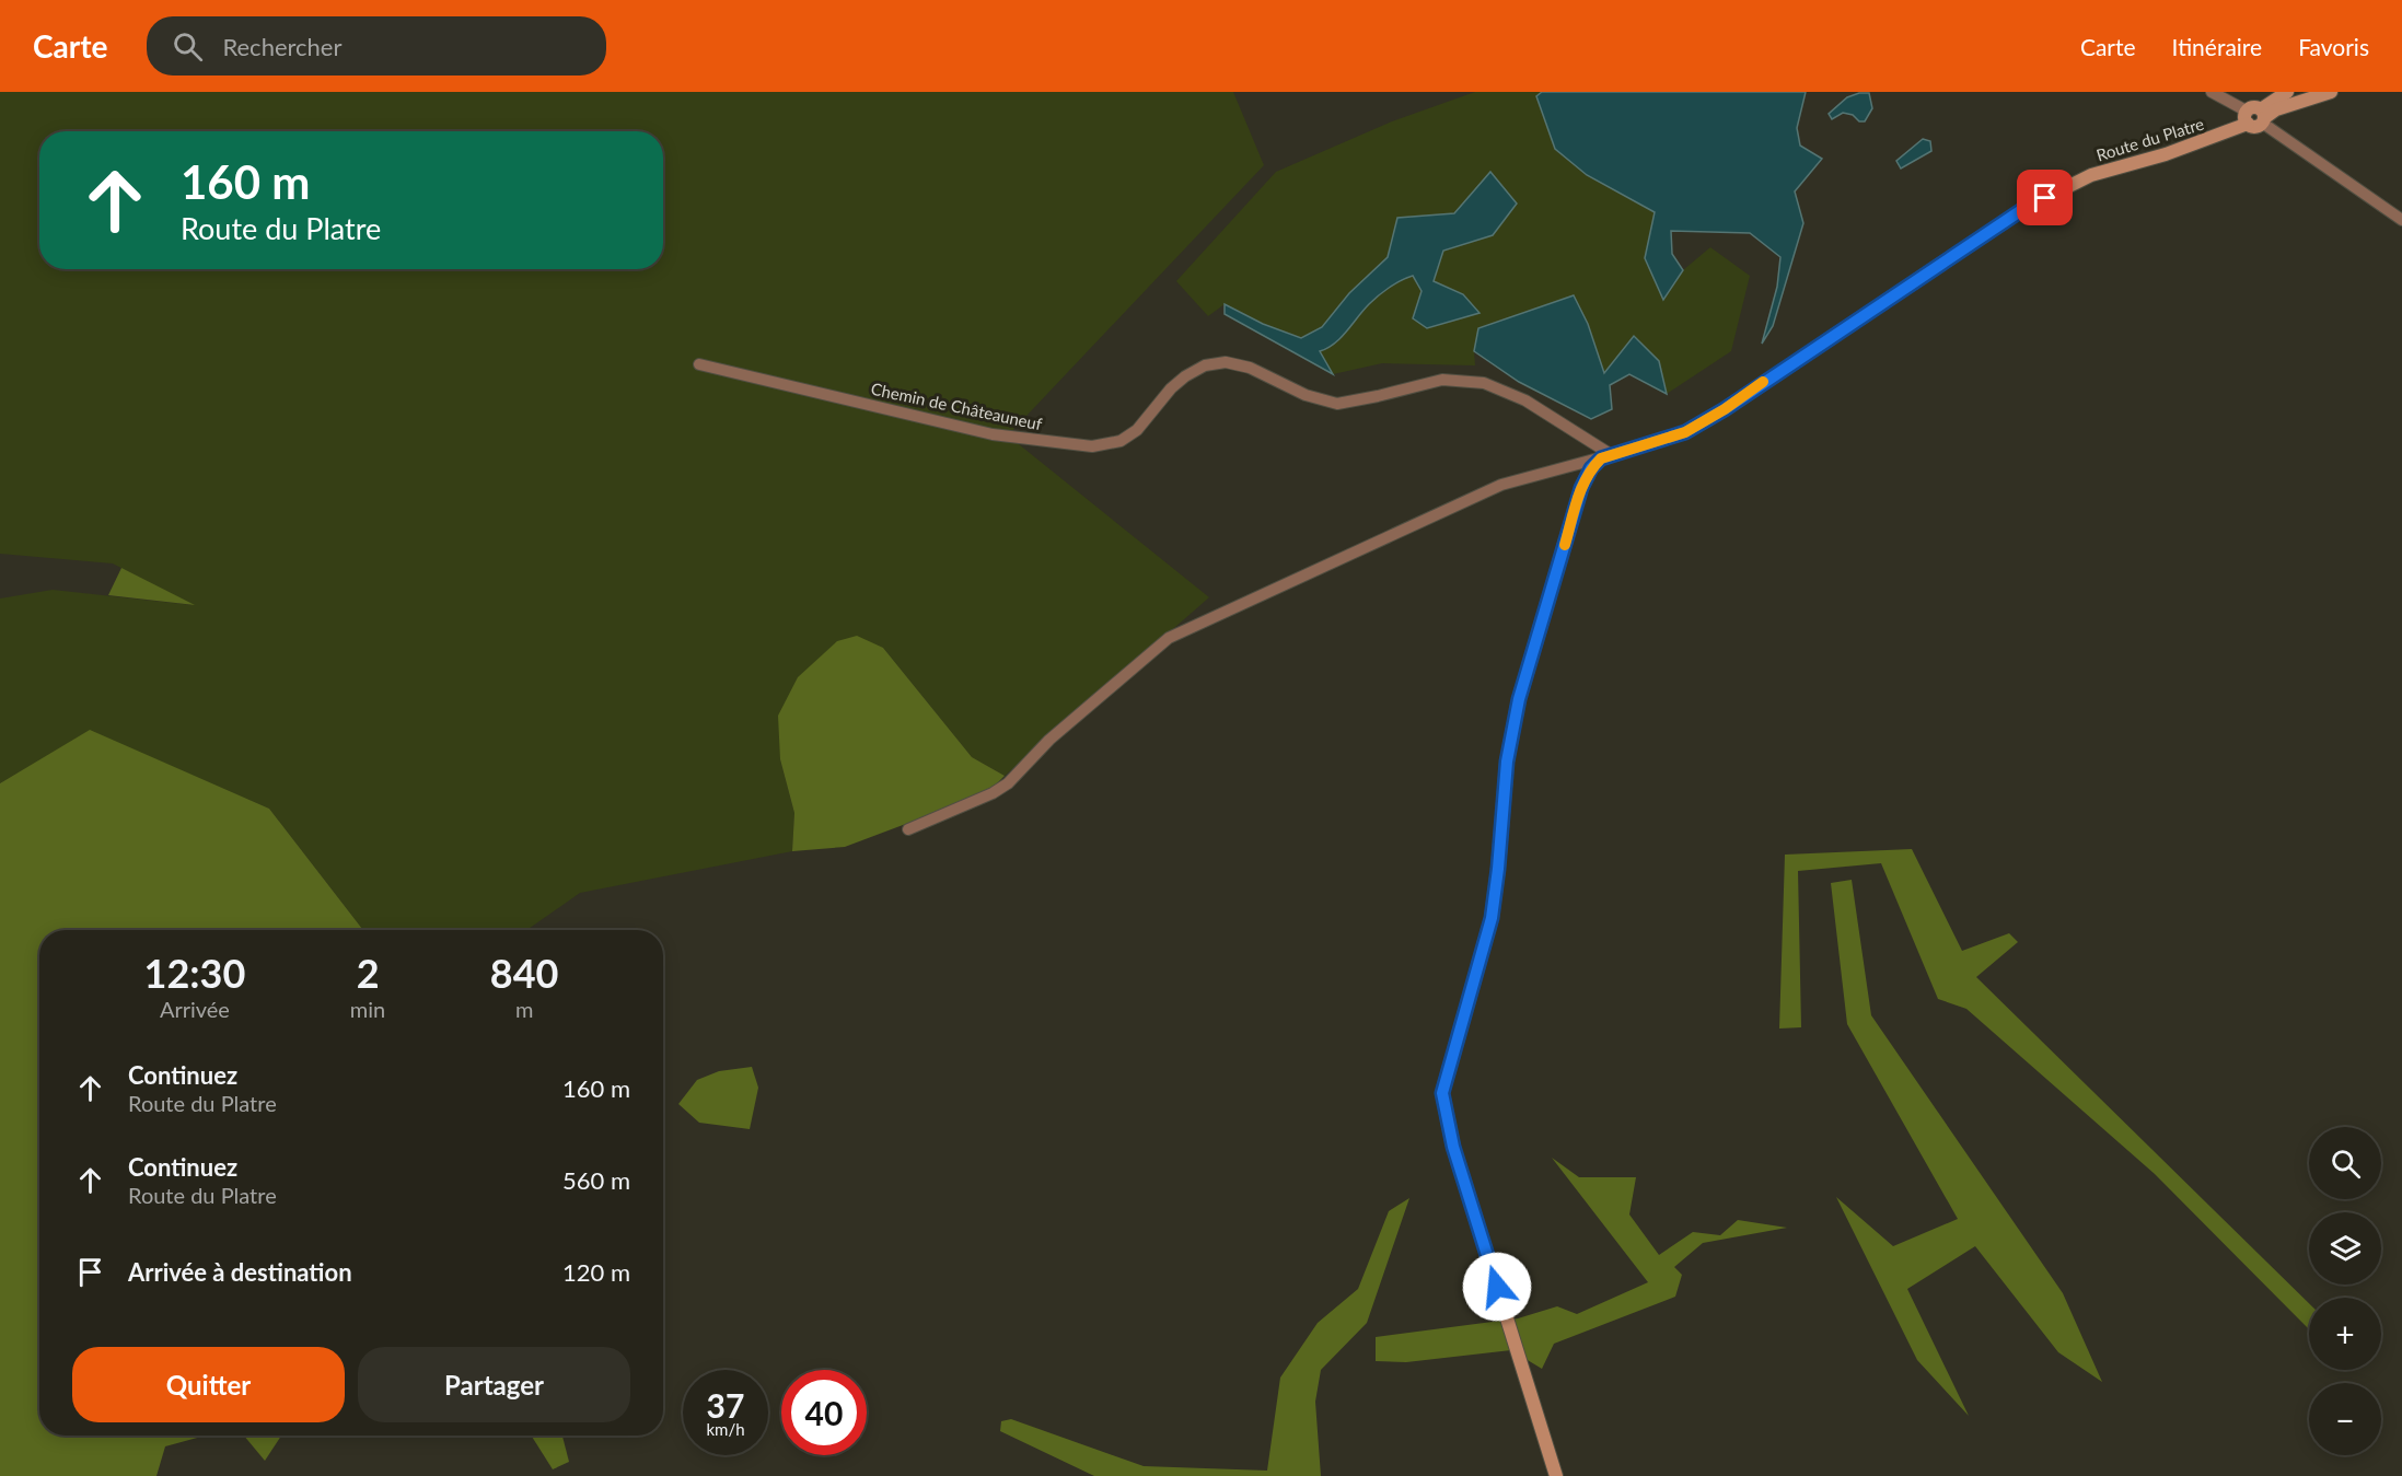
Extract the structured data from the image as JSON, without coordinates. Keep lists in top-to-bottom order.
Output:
{
  "streets": {
    "street": ["Route du Platre", "Chemin de Châteauneuf"]
  },
  "crossings": [
    ["Route du Platre", "Chemin de Châteauneuf"]
  ],
  "page": {
    "header": "Carte",
    "search": "Rechercher",
    "nav": ["Carte", "Itinéraire", "Favoris"],
    "turn": ["160 m", "Route du Platre"],
    "eta": [
      "12:30",
      "Arrivée",
      "2",
      "min",
      "840",
      "m"
    ],
    "list": [
      {
        "name": "Continuez",
        "note": "Route du Platre",
        "value": "160 m"
      },
      {
        "name": "Continuez",
        "note": "Route du Platre",
        "value": "560 m"
      },
      {
        "name": "Arrivée à destination",
        "value": "120 m"
      }
    ],
    "map_buttons": ["+", "−"],
    "buttons": ["Quitter", "Partager"],
    "speed": "37 km/h",
    "limit": "40"
  }
}
